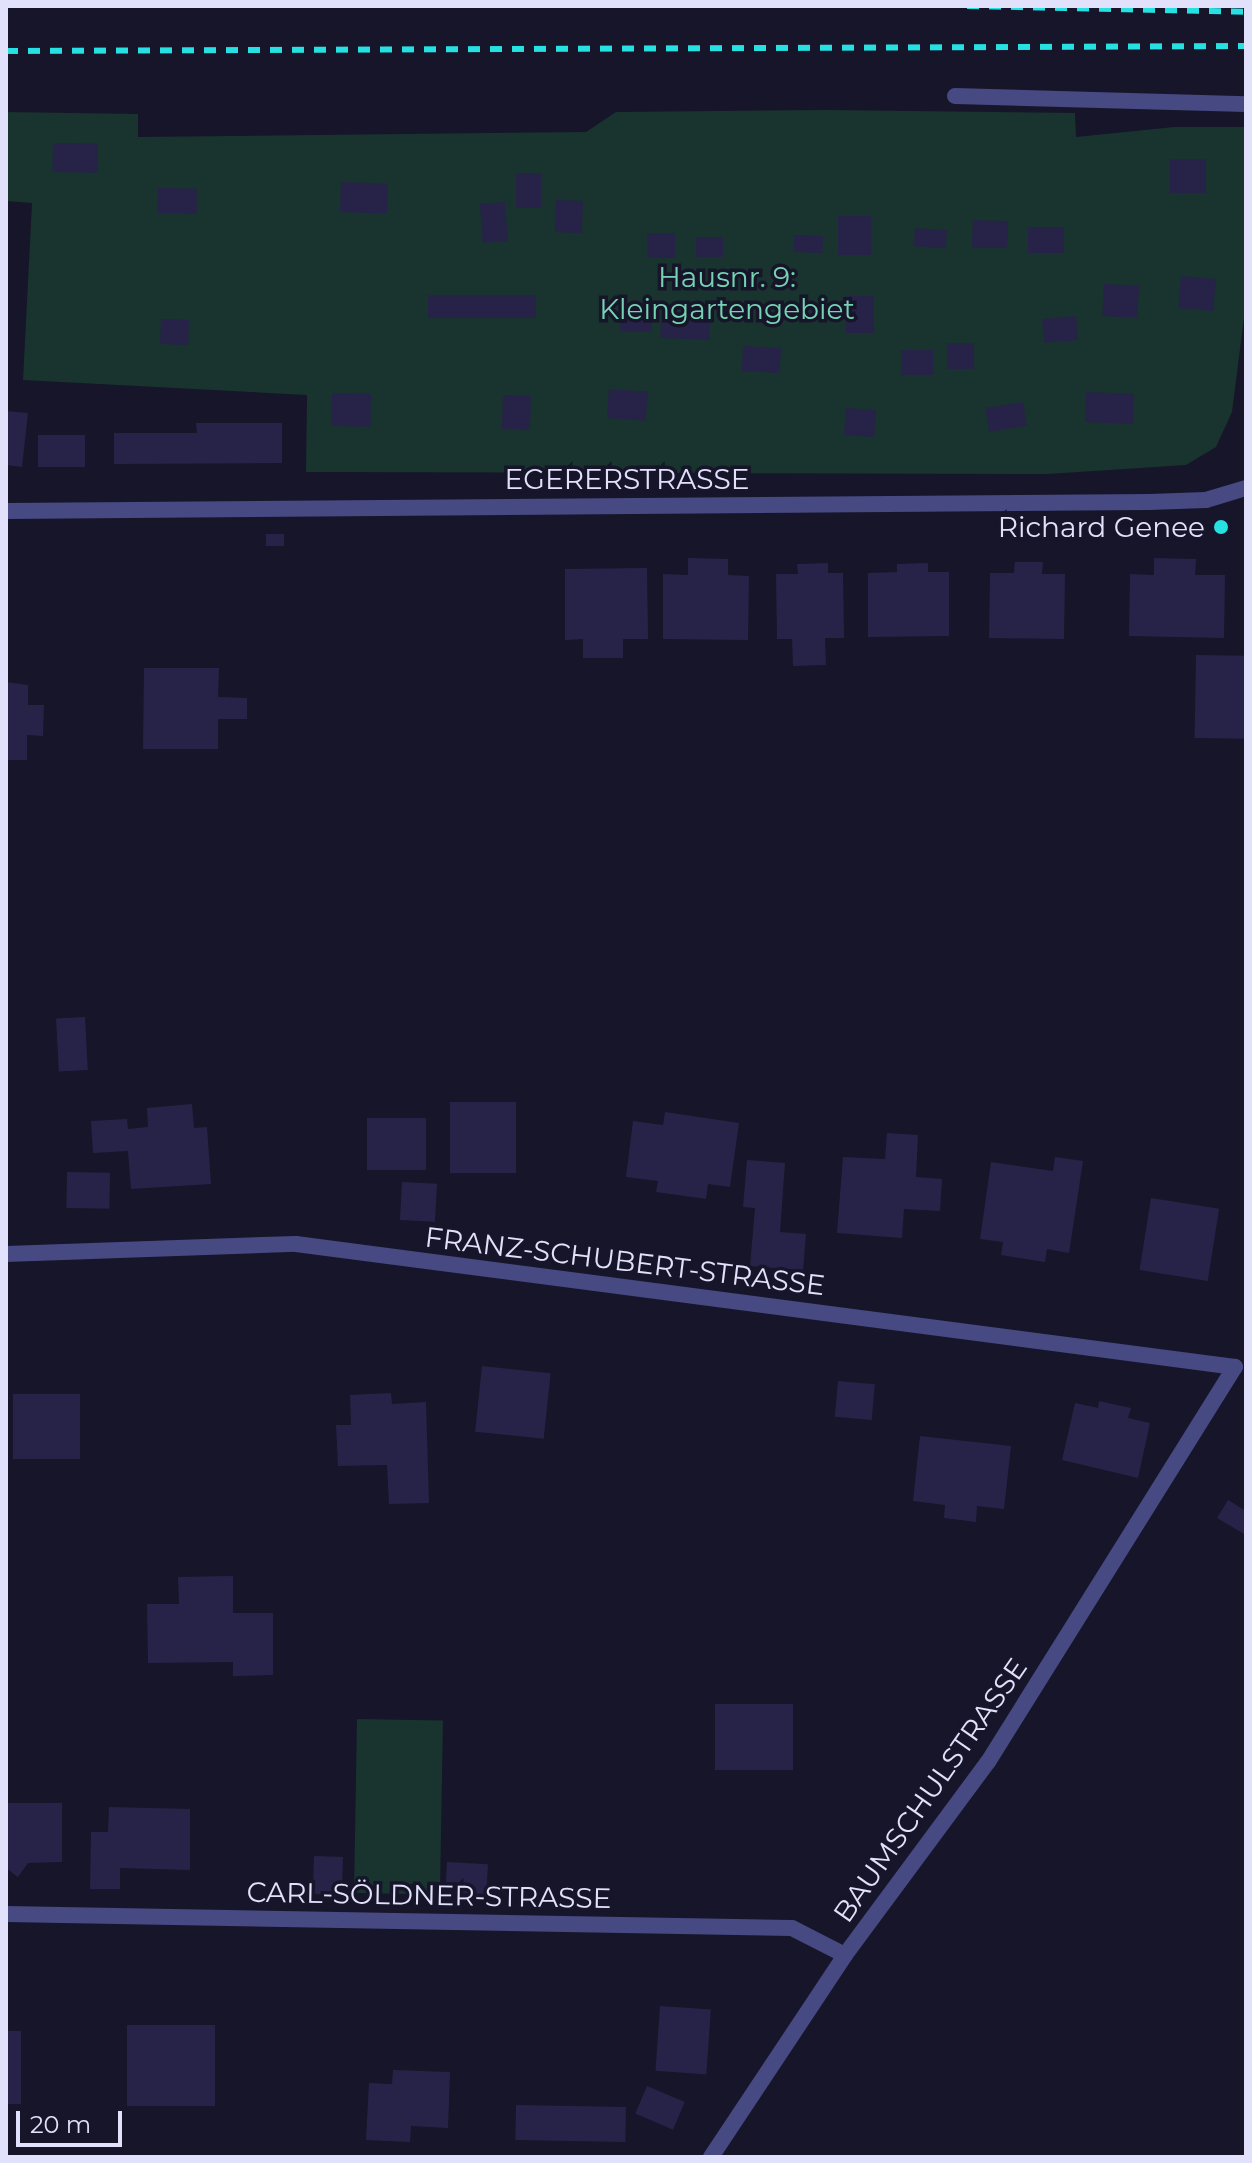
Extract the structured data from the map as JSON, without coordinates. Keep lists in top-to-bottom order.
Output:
{
  "streets": {
    "street": [
      "EGERERSTRASSE",
      "FRANZ-SCHUBERT-STRASSE",
      "BAUMSCHULSTRASSE",
      "CARL-SÖLDNER-STRASSE"
    ]
  },
  "crossings": [
    ["FRANZ-SCHUBERT-STRASSE", "BAUMSCHULSTRASSE"],
    ["BAUMSCHULSTRASSE", "CARL-SÖLDNER-STRASSE"]
  ],
  "parks": ["Hausnr. 9: Kleingartengebiet"],
  "places": ["Richard Genee"],
  "scale_bar": "20 m"
}
